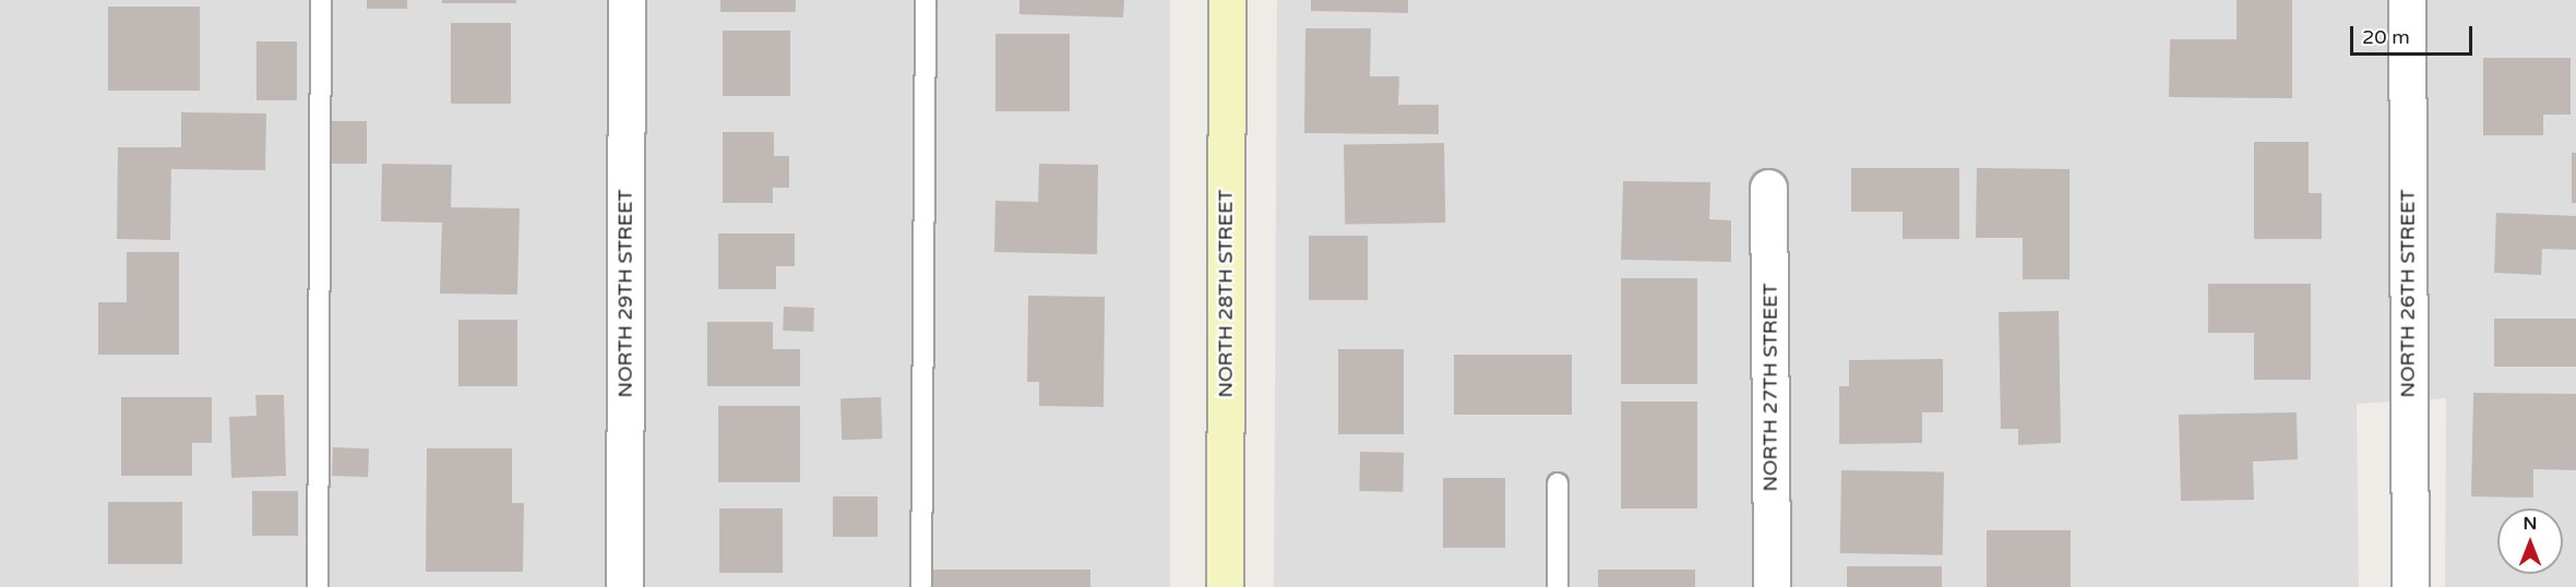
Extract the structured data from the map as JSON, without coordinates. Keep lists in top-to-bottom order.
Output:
{
  "streets": {
    "street": [
      "NORTH 29TH STREET",
      "NORTH 28TH STREET",
      "NORTH 26TH STREET",
      "NORTH 27TH STREET"
    ]
  },
  "scale_bar": "20 m",
  "north": "top"
}
